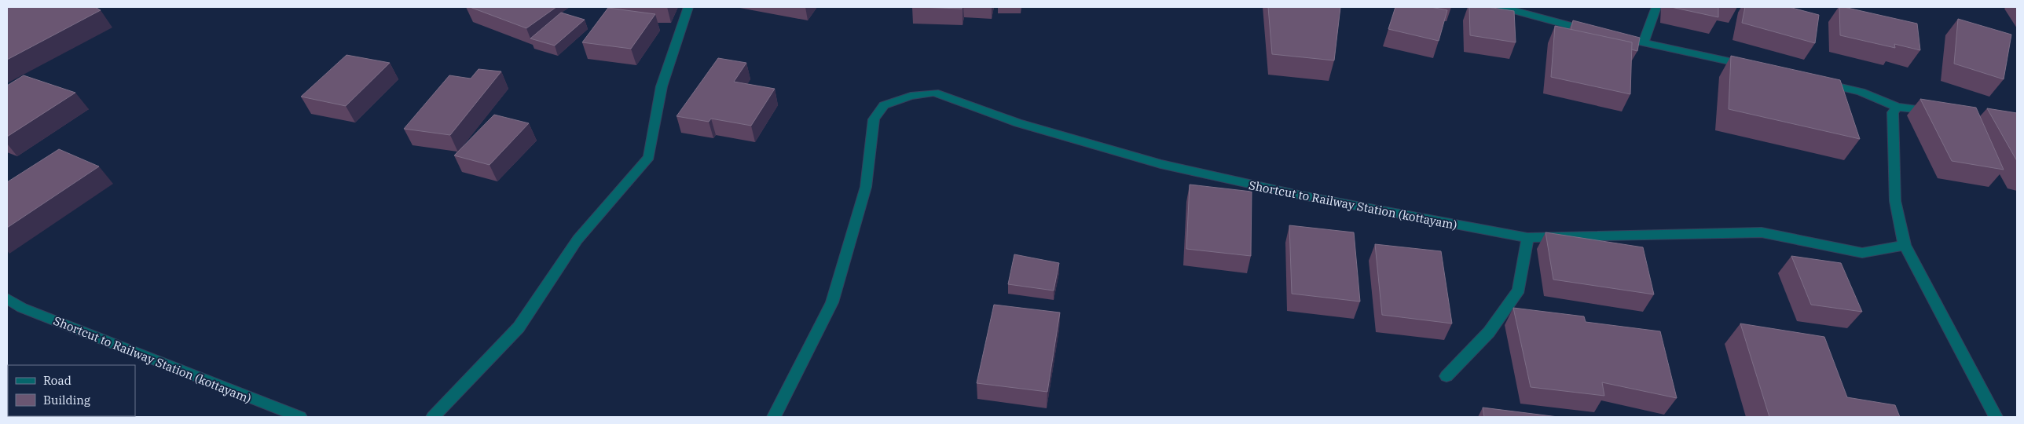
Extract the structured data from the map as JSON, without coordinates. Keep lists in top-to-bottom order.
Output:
{
  "streets": {
    "street": ["Shortcut to Railway Station (kottayam)"]
  },
  "legend": ["Road", "Building"]
}
